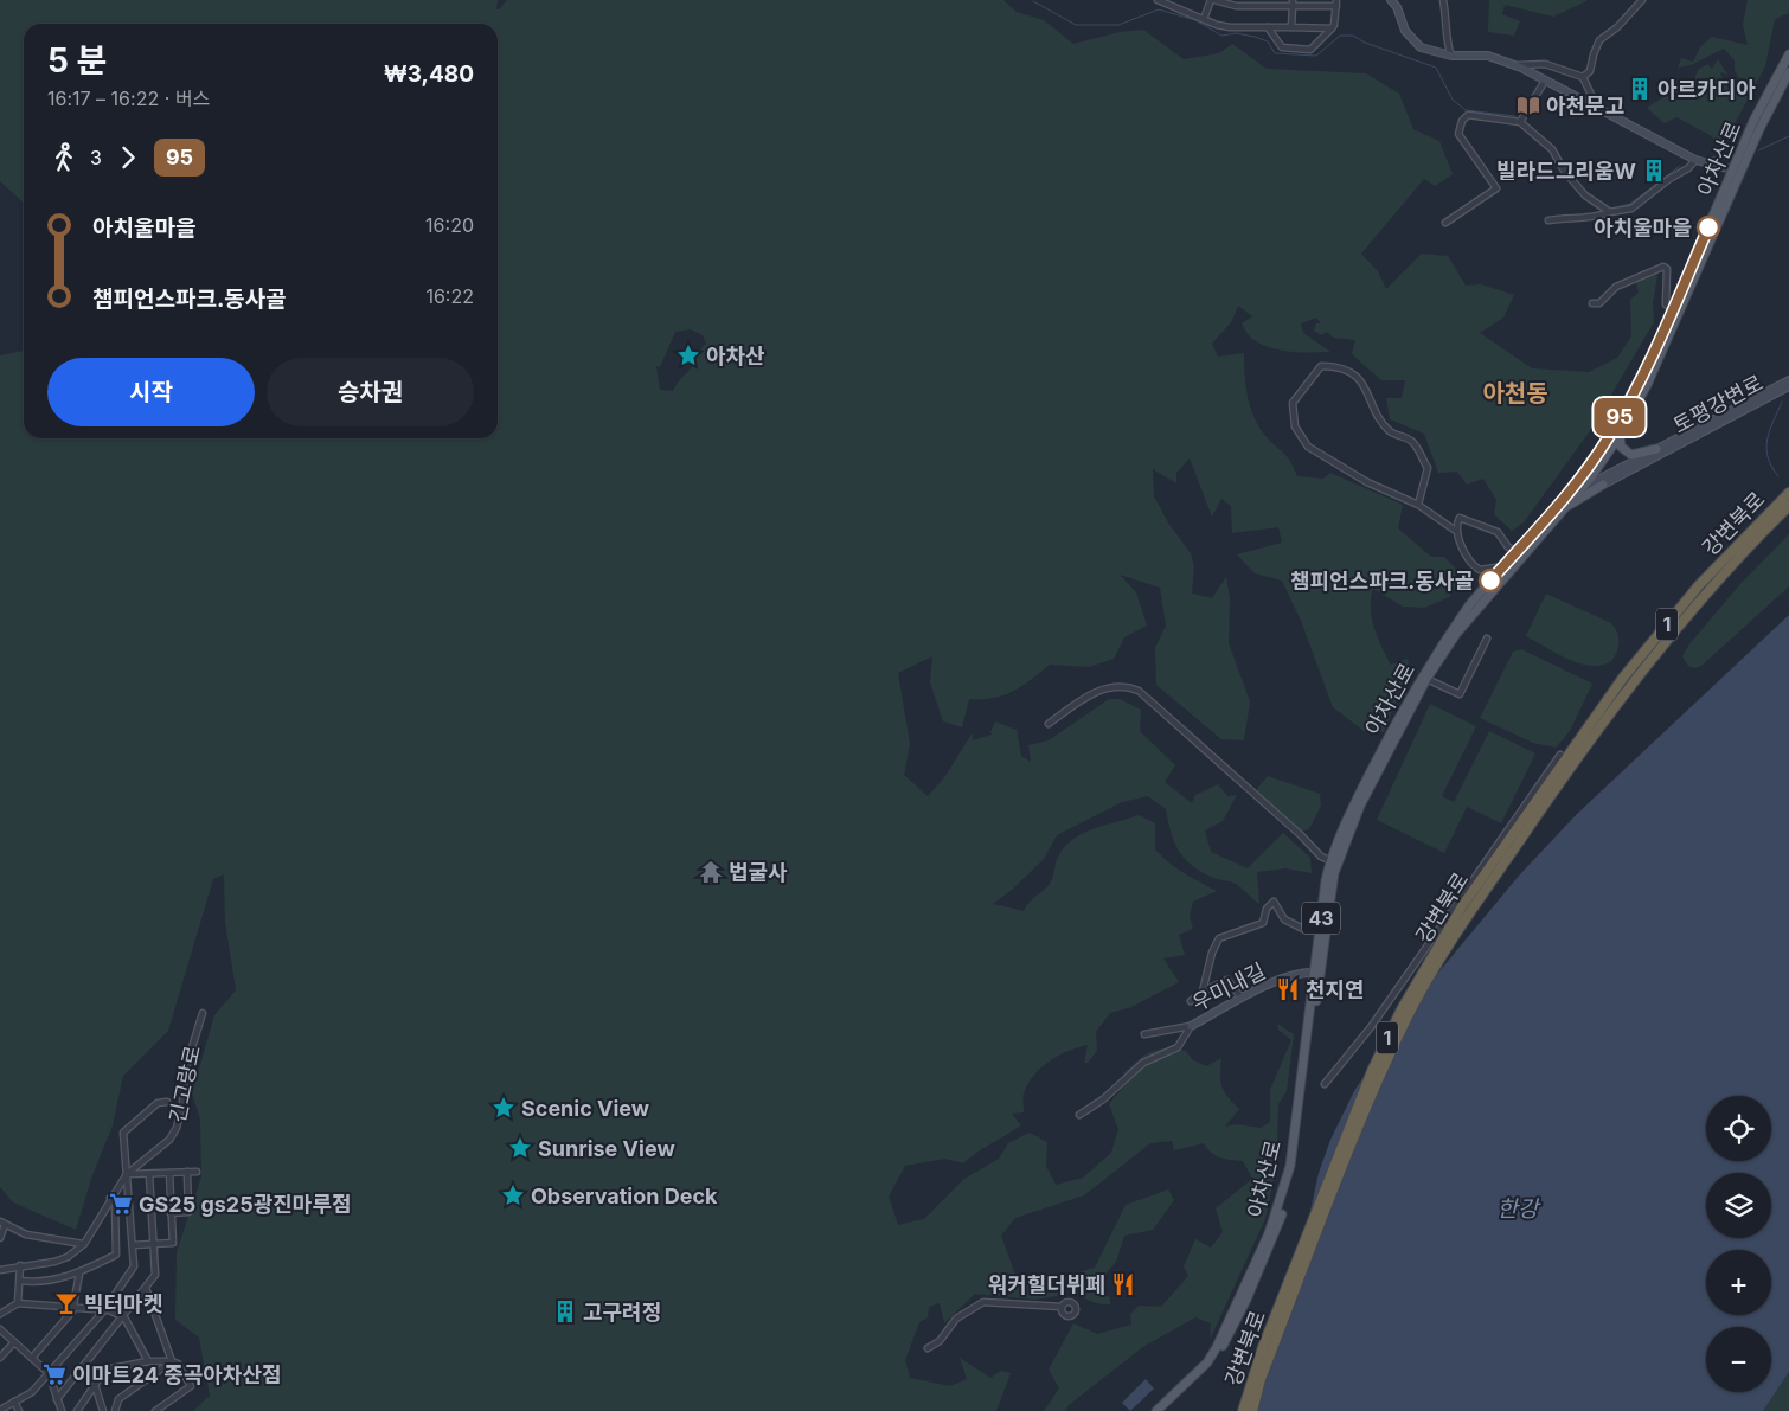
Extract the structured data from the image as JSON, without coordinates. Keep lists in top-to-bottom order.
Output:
{
  "streets": {
    "highway": ["강변북로", "1"],
    "main road": ["아차산로", "43"],
    "street": ["토평강변로", "우미내길", "긴고랑로"]
  },
  "crossings": [
    ["아차산로", "토평강변로"],
    ["아차산로", "우미내길"]
  ],
  "districts": ["아천동"],
  "water": ["한강"],
  "places": {
    "building": ["아르카디아", "빌라드그리움W", "고구려정"],
    "library": ["아천문고"],
    "other": ["아치울마을", "챔피언스파크.동사골"],
    "place": [
      "아차산",
      "Scenic View",
      "Sunrise View",
      "Observation Deck"
    ],
    "temple": ["법굴사"],
    "restaurant": ["천지연", "워커힐더뷔페"],
    "supermarket": ["GS25 gs25광진마루점", "이마트24 중곡아차산점"],
    "bar": ["빅터마켓"]
  },
  "lines": ["bus line 95"],
  "page": {
    "on_map": "95",
    "heading": ["5 분", "16:17 – 16:22 · 버스", "₩3,480"],
    "legs": ["3", "95"],
    "list": [
      {
        "name": "아치울마을",
        "value": "16:20"
      },
      {
        "name": "챔피언스파크.동사골",
        "value": "16:22"
      }
    ],
    "buttons": ["시작", "승차권"],
    "map_buttons": ["+", "−"]
  }
}
